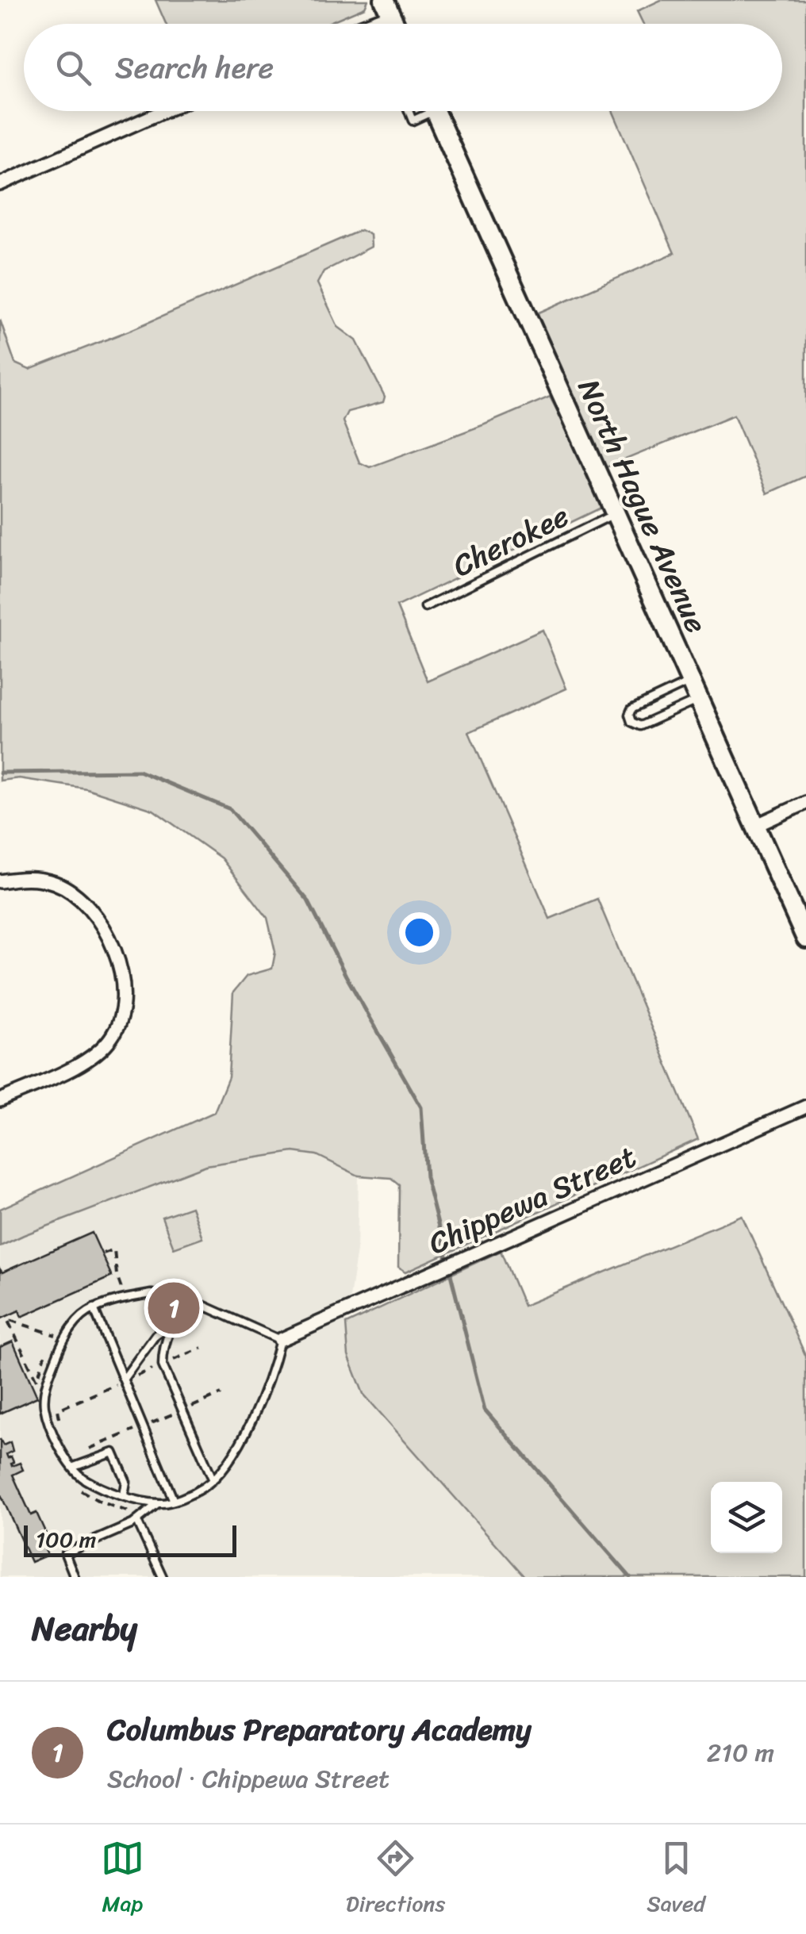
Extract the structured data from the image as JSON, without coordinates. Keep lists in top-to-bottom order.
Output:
{
  "streets": {
    "main road": ["North Hague Avenue"],
    "street": ["Chippewa Street"],
    "lane": ["Cherokee"]
  },
  "crossings": [
    ["North Hague Avenue", "Cherokee"]
  ],
  "scale_bar": "100 m",
  "page": {
    "search": "Search here",
    "pins": "1",
    "scale": "100 m",
    "heading": "Nearby",
    "list": [
      {
        "mark": "1",
        "name": "Columbus Preparatory Academy",
        "note": "School · Chippewa Street",
        "value": "210 m"
      }
    ],
    "nav": ["Map", "Directions", "Saved"]
  }
}
